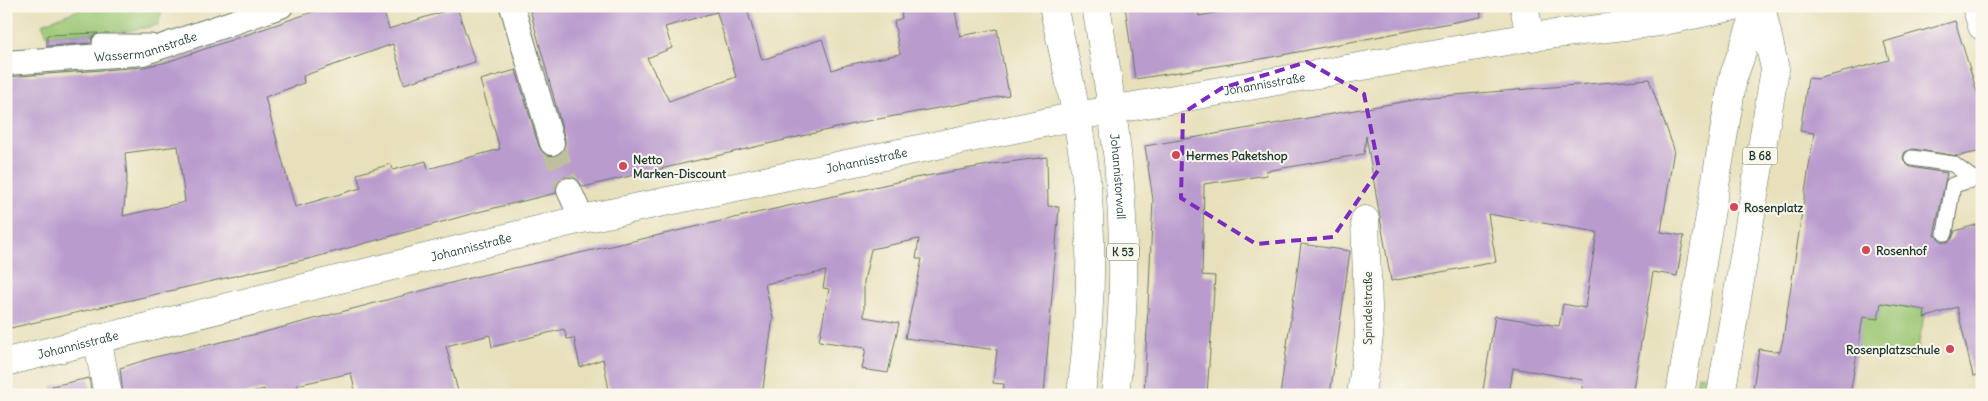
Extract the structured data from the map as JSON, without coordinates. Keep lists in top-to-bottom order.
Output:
{
  "streets": {
    "main road": [
      "Johannisstraße",
      "B 68",
      "Johannistorwall",
      "K 53",
      "Spindelstraße"
    ],
    "street": ["Wassermannstraße"]
  },
  "crossings": [
    ["Johannisstraße", "Johannistorwall"],
    ["Johannisstraße", "K 53"],
    ["Johannistorwall", "K 53"]
  ],
  "places": [
    "Hermes Paketshop",
    "Netto Marken-Discount",
    "Rosenplatz",
    "Rosenhof",
    "Rosenplatzschule"
  ]
}
